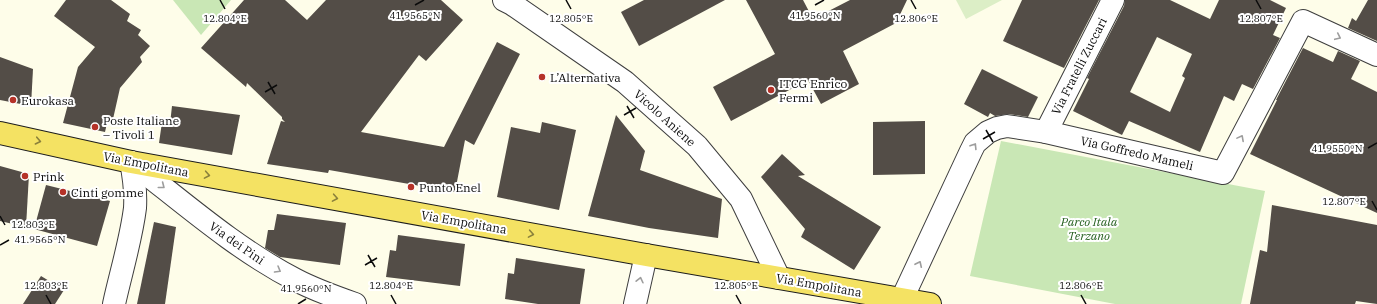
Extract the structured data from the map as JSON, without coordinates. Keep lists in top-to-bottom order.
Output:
{
  "streets": {
    "main road": ["Via Empolitana"],
    "street": [
      "Via Fratelli Zuccari",
      "Vicolo Aniene",
      "Via Goffredo Mameli",
      "Via dei Pini"
    ]
  },
  "crossings": [
    ["Via Fratelli Zuccari", "Via Goffredo Mameli"],
    ["Vicolo Aniene", "Via Empolitana"],
    ["Via Goffredo Mameli", "Via Empolitana"],
    ["Via Empolitana", "Via dei Pini"]
  ],
  "one_way": ["Via Empolitana", "Via dei Pini"],
  "parks": ["Parco Itala Terzano"],
  "places": [
    "L’Alternativa",
    "ITCG Enrico Fermi",
    "Eurokasa",
    "Poste Italiane – Tivoli 1",
    "Prink",
    "Punto Enel",
    "Cinti gomme"
  ],
  "coordinates": [
    "41.9565°N",
    "41.9560°N",
    "12.807°E",
    "12.804°E",
    "12.805°E",
    "12.806°E",
    "41.9550°N",
    "12.803°E"
  ]
}
